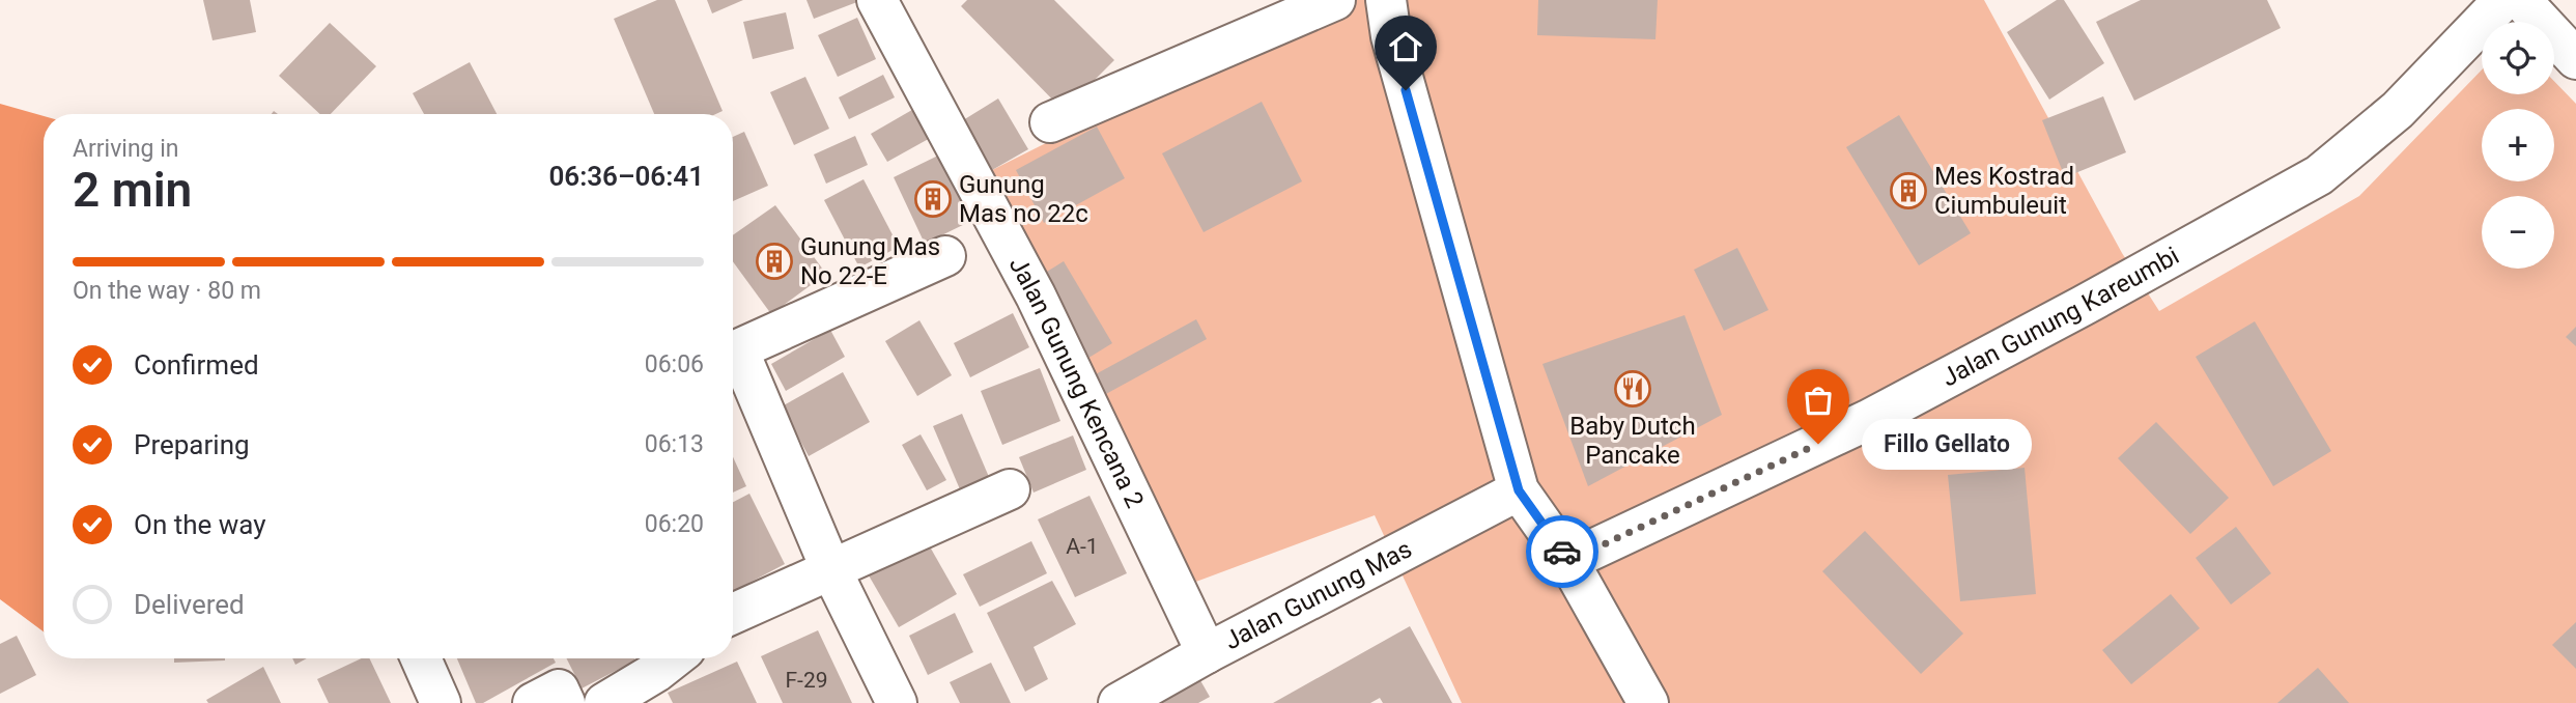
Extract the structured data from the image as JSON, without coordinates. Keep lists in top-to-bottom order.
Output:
{
  "streets": {
    "street": ["Jalan Gunung Kareumbi", "Jalan Gunung Kencana 2", "Jalan Gunung Mas"]
  },
  "crossings": [
    ["Jalan Gunung Kencana 2", "Jalan Gunung Mas"]
  ],
  "places": {
    "building": ["Mes Kostrad Ciumbuleuit", "Gunung Mas no 22c", "Gunung Mas No 22-E"],
    "restaurant": ["Baby Dutch Pancake"],
    "other": ["Fillo Gellato"]
  },
  "house_numbers": ["A-1", "F-29"],
  "page": {
    "map_buttons": ["+", "−"],
    "heading": ["2 min", "Arriving in", "06:36–06:41"],
    "bar": "On the way · 80 m",
    "list": [
      ["Confirmed", "06:06"],
      ["Preparing", "06:13"],
      ["On the way", "06:20"],
      "Delivered"
    ],
    "bubble": "Fillo Gellato"
  }
}
